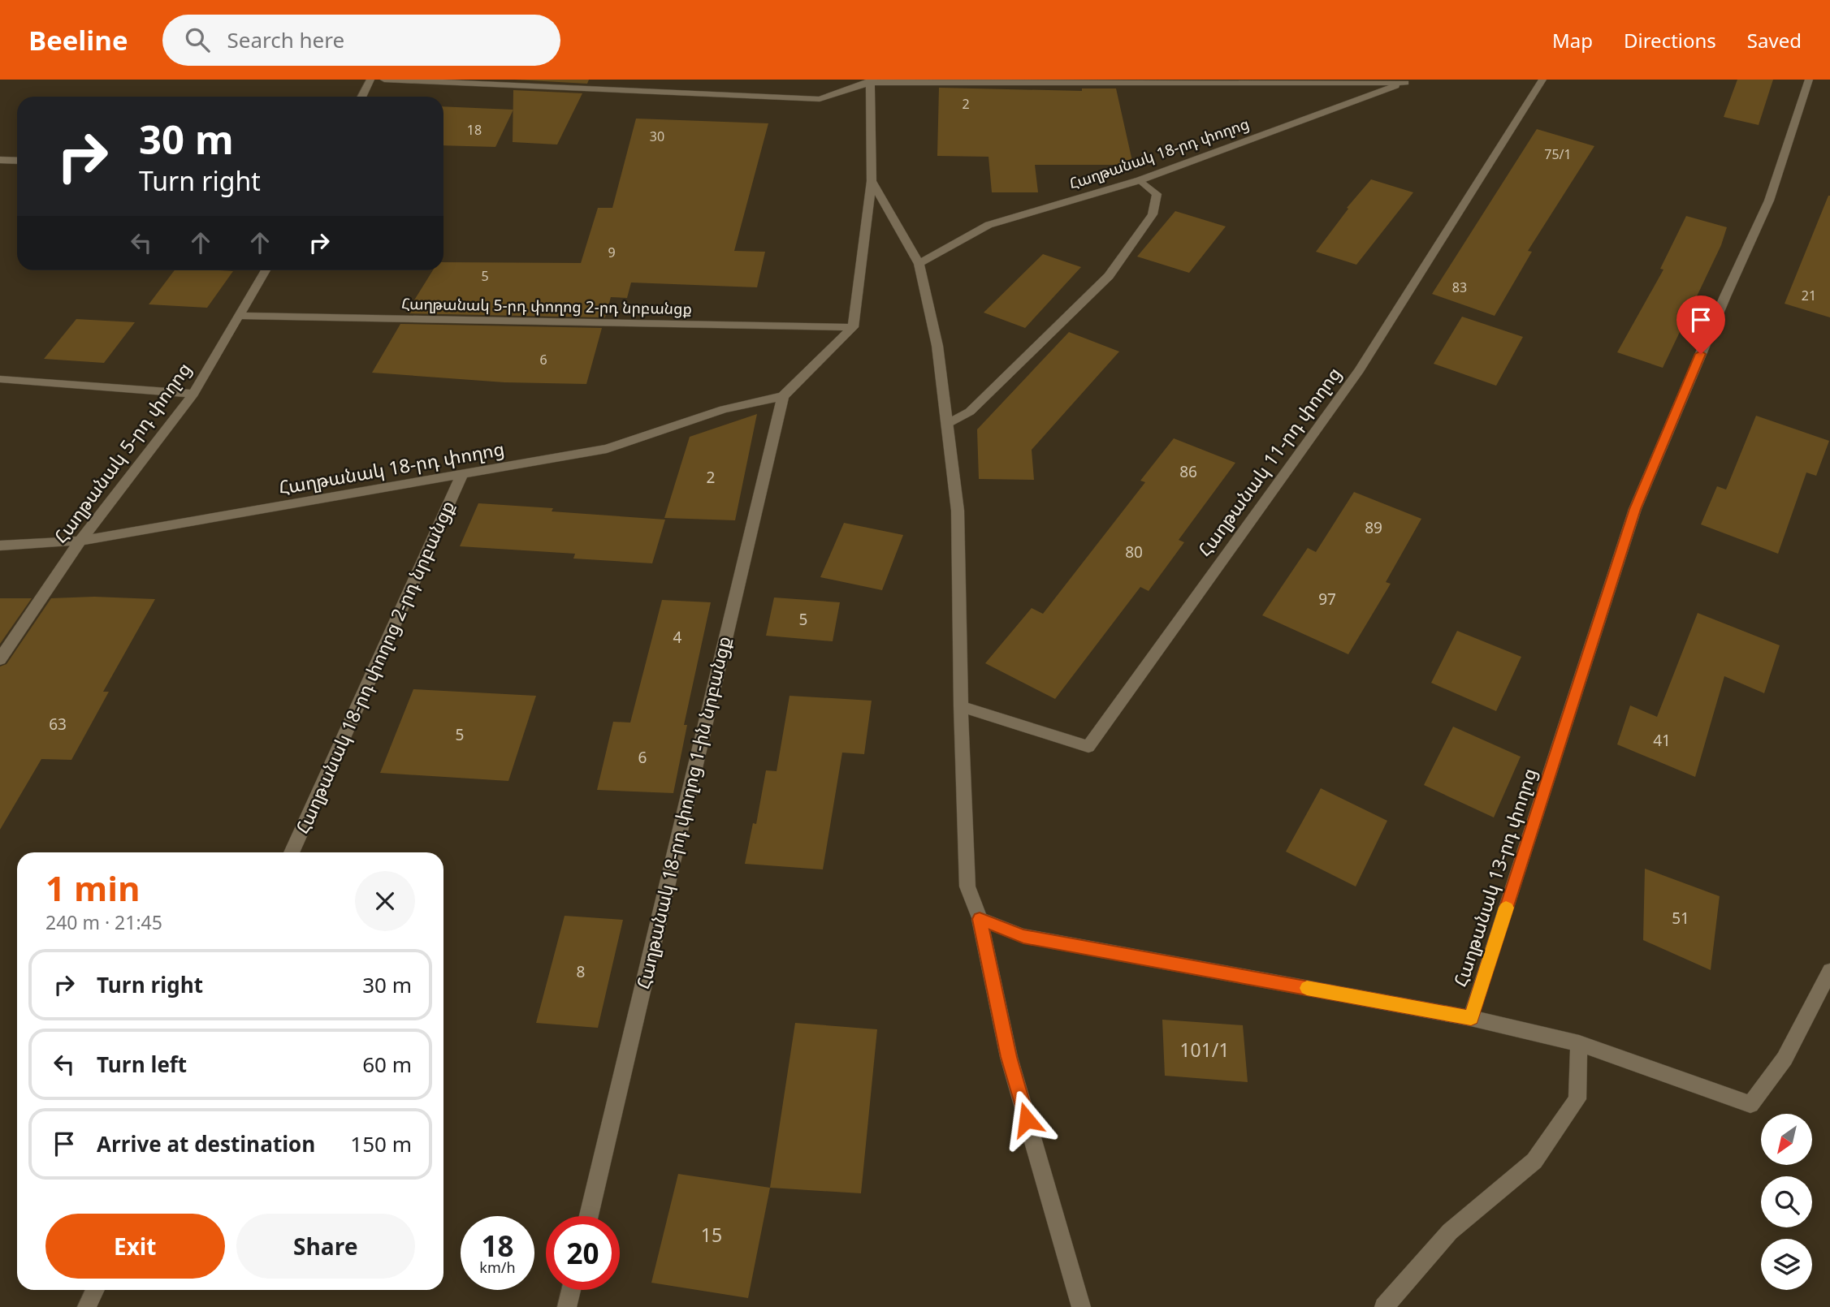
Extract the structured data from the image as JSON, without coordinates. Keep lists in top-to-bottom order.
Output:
{
  "streets": {
    "street": [
      "Հաղթանակ 18-րդ փողոց",
      "Հաղթանակ 5-րդ փողոց 2-րդ նրբանցք",
      "Հաղթանակ 5-րդ փողոց",
      "Հաղթանակ 11-րդ փողոց",
      "Հաղթանակ 18-րդ փողոց 2-րդ նրբանցք",
      "Հաղթանակ 18-րդ փողոց 1-ին նրբանցք",
      "Հաղթանակ 13-րդ փողոց"
    ]
  },
  "crossings": [
    ["Հաղթանակ 18-րդ փողոց", "Հաղթանակ 5-րդ փողոց"],
    ["Հաղթանակ 18-րդ փողոց", "Հաղթանակ 18-րդ փողոց 2-րդ նրբանցք"],
    ["Հաղթանակ 18-րդ փողոց", "Հաղթանակ 18-րդ փողոց 1-ին նրբանցք"],
    ["Հաղթանակ 5-րդ փողոց 2-րդ նրբանցք", "Հաղթանակ 5-րդ փողոց"]
  ],
  "house_numbers": [
    "2",
    "18",
    "30",
    "75/1",
    "9",
    "5",
    "83",
    "21",
    "6",
    "86",
    "2",
    "89",
    "80",
    "97",
    "5",
    "4",
    "63",
    "5",
    "41",
    "6",
    "51",
    "8",
    "101/1",
    "15"
  ],
  "north": "bottom left",
  "page": {
    "header": "Beeline",
    "search": "Search here",
    "nav": ["Map", "Directions", "Saved"],
    "turn": ["30 m", "Turn right"],
    "heading": ["1 min", "240 m · 21:45"],
    "list": [
      {
        "name": "Turn right",
        "value": "30 m"
      },
      {
        "name": "Turn left",
        "value": "60 m"
      },
      {
        "name": "Arrive at destination",
        "value": "150 m"
      }
    ],
    "buttons": ["Exit", "Share"],
    "speed": "18 km/h",
    "limit": "20"
  }
}
